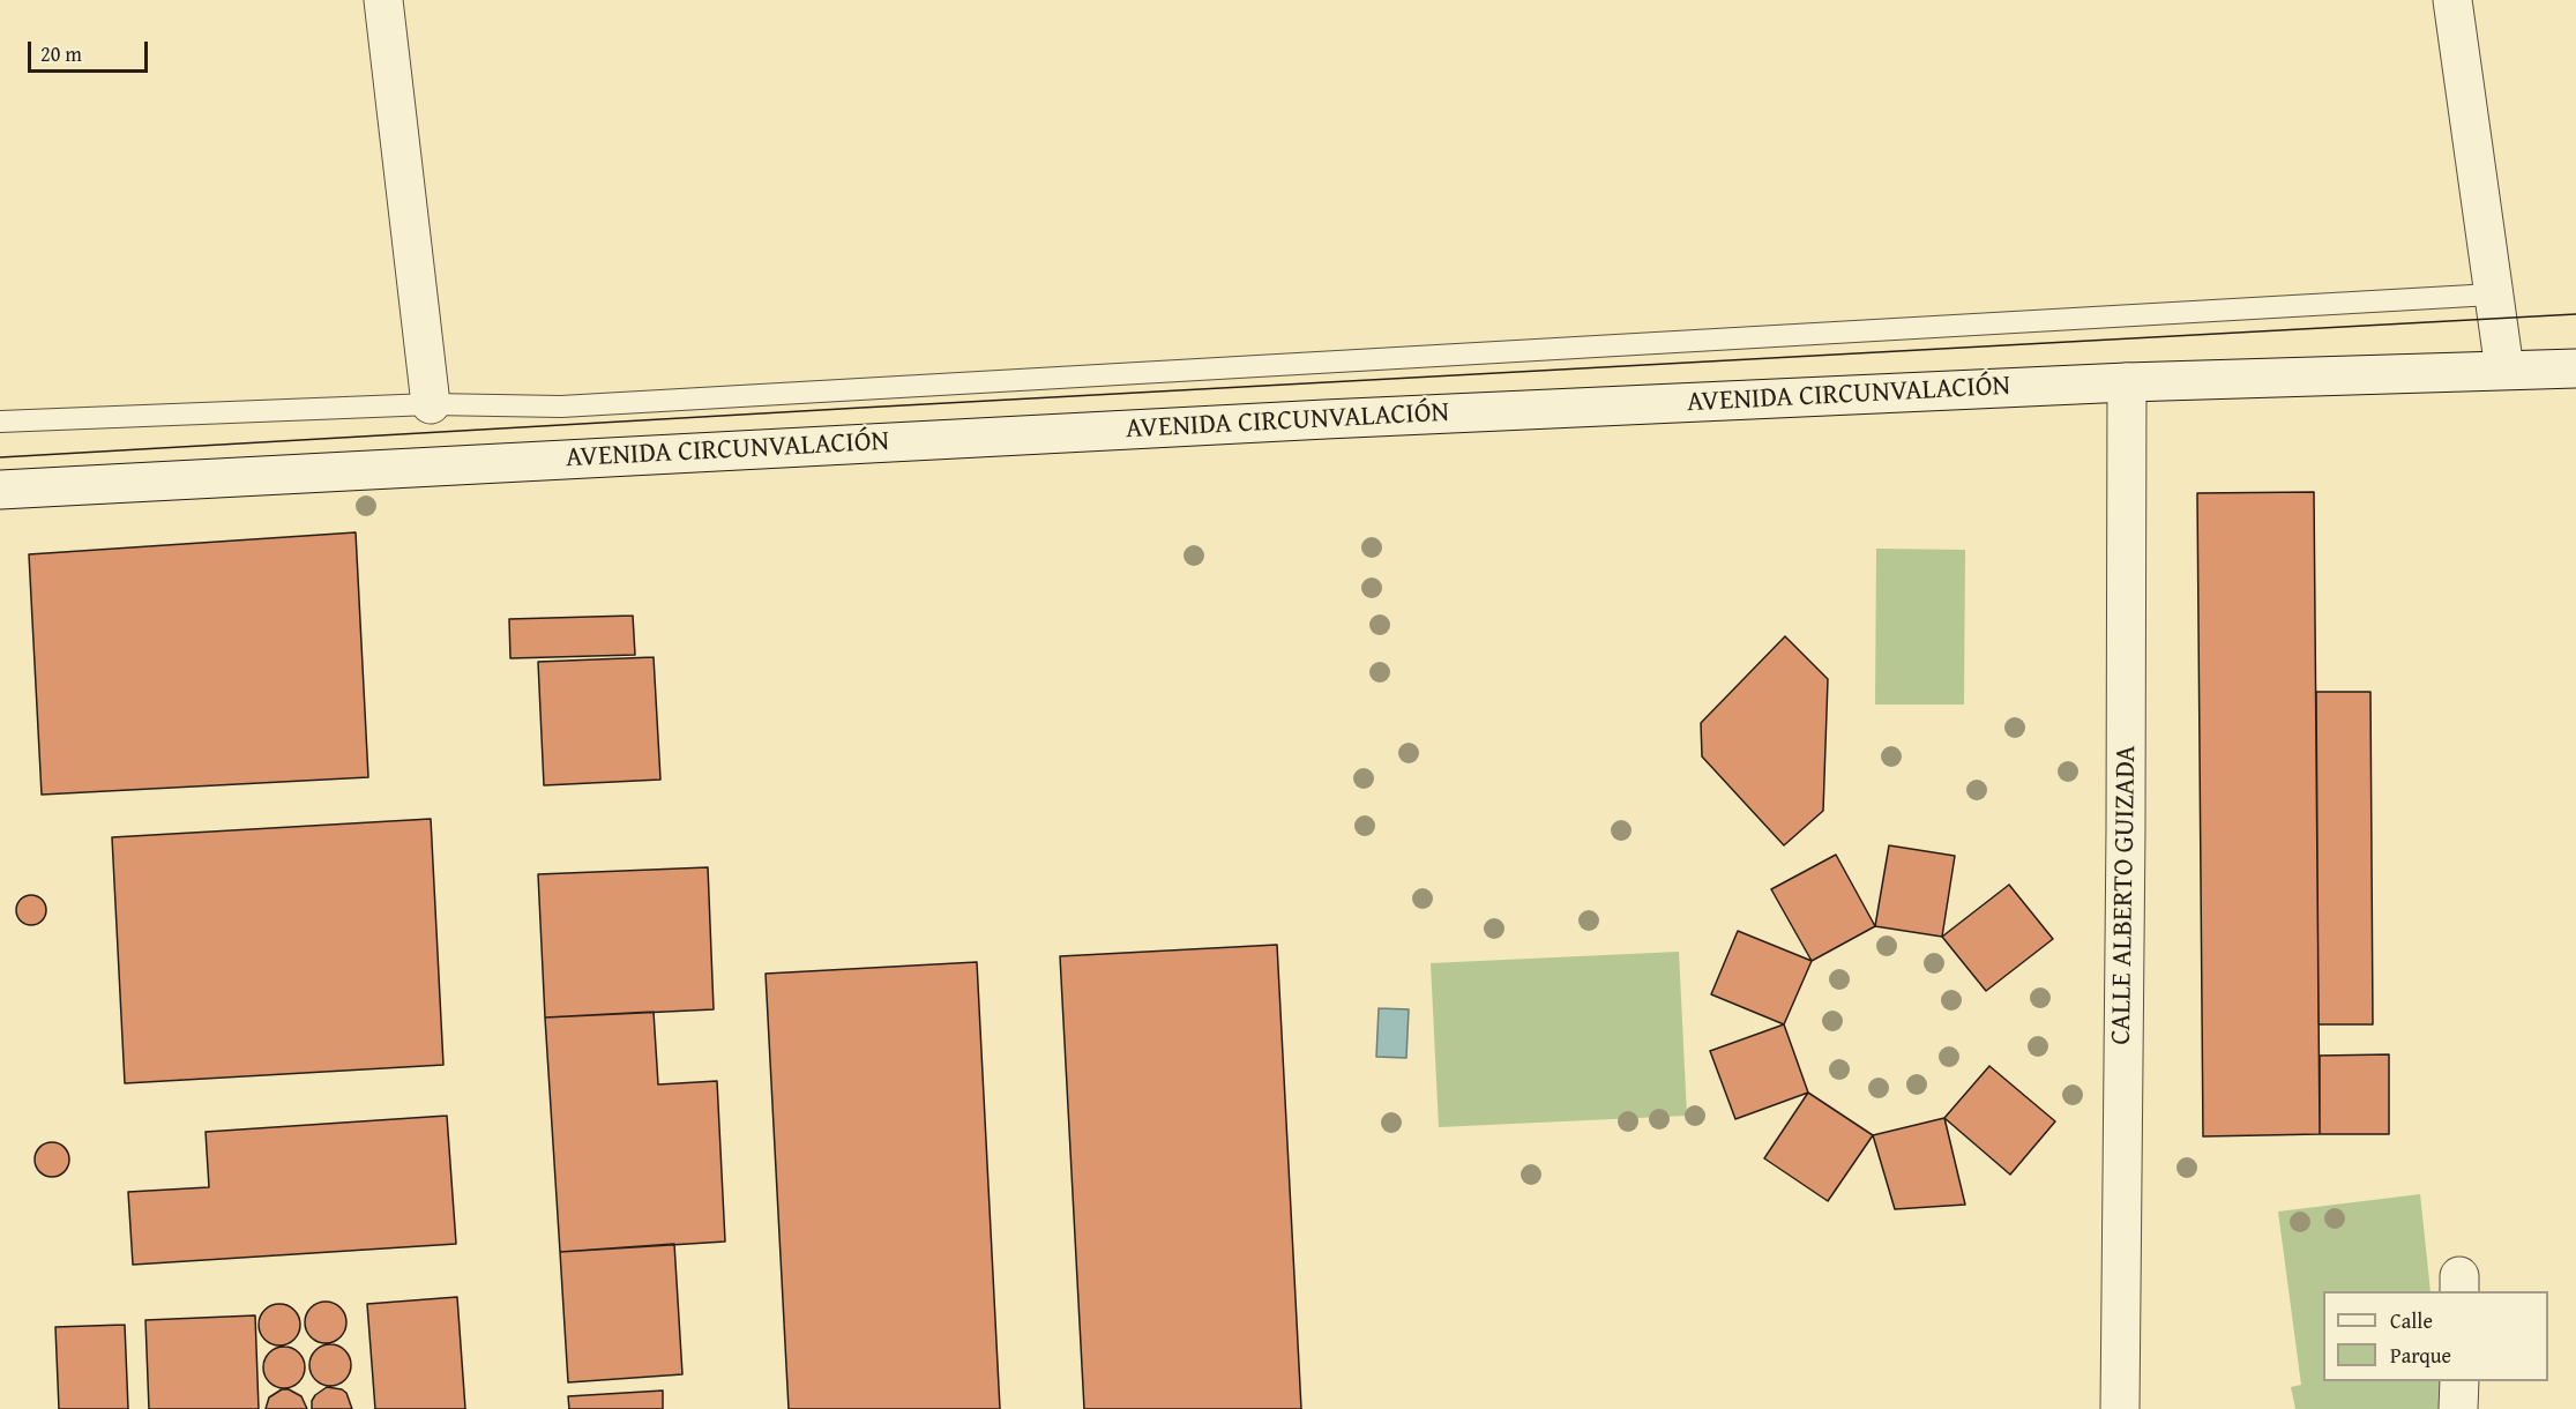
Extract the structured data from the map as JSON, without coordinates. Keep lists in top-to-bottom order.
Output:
{
  "streets": {
    "street": ["AVENIDA CIRCUNVALACIÓN", "CALLE ALBERTO GUIZADA"]
  },
  "crossings": [
    ["AVENIDA CIRCUNVALACIÓN", "CALLE ALBERTO GUIZADA"]
  ],
  "legend": ["Calle", "Parque"],
  "scale_bar": "20 m"
}
